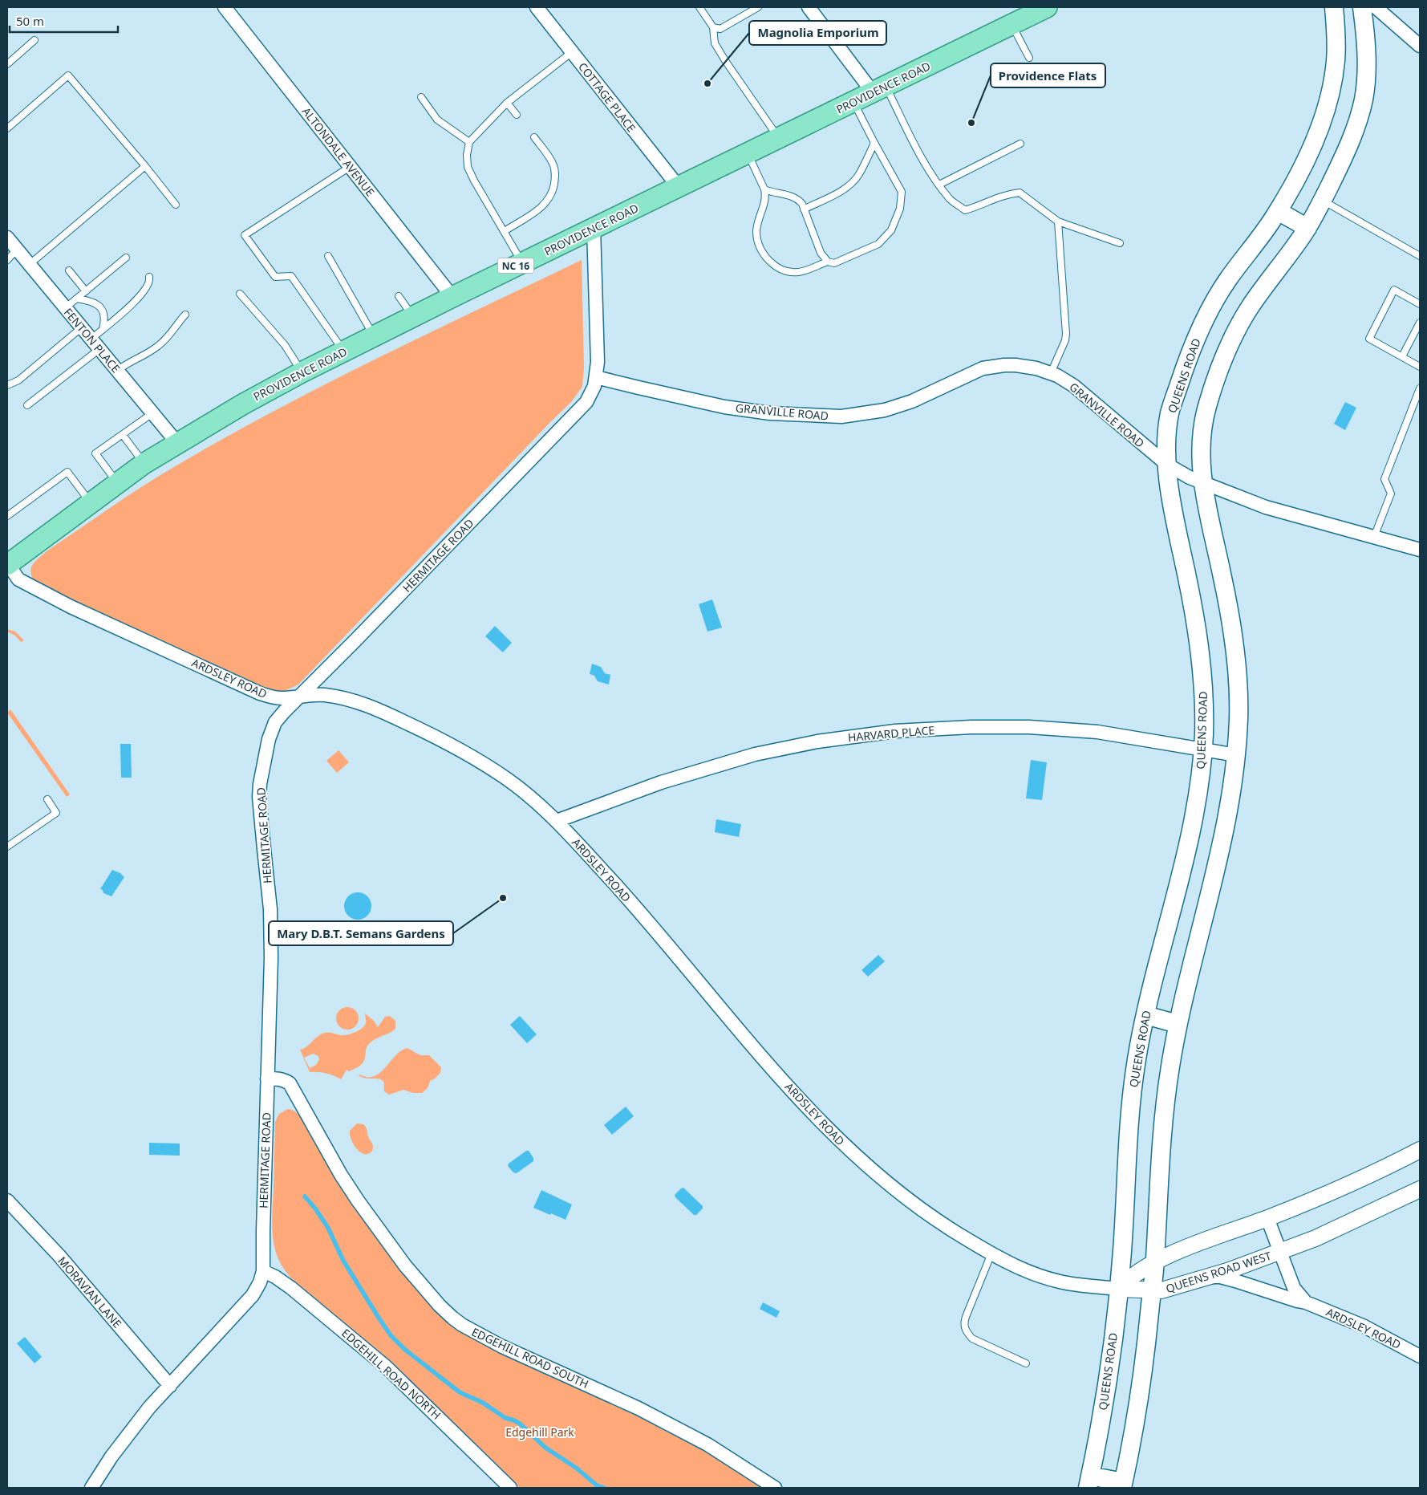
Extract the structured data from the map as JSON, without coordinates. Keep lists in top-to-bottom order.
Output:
{
  "streets": {
    "main road": ["PROVIDENCE ROAD", "NC 16", "QUEENS ROAD"],
    "street": [
      "COTTAGE PLACE",
      "ALTONDALE AVENUE",
      "FENTON PLACE",
      "GRANVILLE ROAD",
      "HERMITAGE ROAD",
      "ARDSLEY ROAD",
      "HARVARD PLACE",
      "QUEENS ROAD WEST",
      "MORAVIAN LANE",
      "EDGEHILL ROAD SOUTH",
      "EDGEHILL ROAD NORTH"
    ]
  },
  "crossings": [
    ["PROVIDENCE ROAD", "COTTAGE PLACE"],
    ["PROVIDENCE ROAD", "ALTONDALE AVENUE"],
    ["PROVIDENCE ROAD", "FENTON PLACE"],
    ["PROVIDENCE ROAD", "HERMITAGE ROAD"],
    ["PROVIDENCE ROAD", "ARDSLEY ROAD"],
    ["QUEENS ROAD", "GRANVILLE ROAD"],
    ["QUEENS ROAD", "ARDSLEY ROAD"],
    ["QUEENS ROAD", "HARVARD PLACE"],
    ["QUEENS ROAD", "QUEENS ROAD WEST"],
    ["GRANVILLE ROAD", "HERMITAGE ROAD"],
    ["HERMITAGE ROAD", "ARDSLEY ROAD"],
    ["HERMITAGE ROAD", "MORAVIAN LANE"],
    ["HERMITAGE ROAD", "EDGEHILL ROAD SOUTH"],
    ["HERMITAGE ROAD", "EDGEHILL ROAD NORTH"],
    ["ARDSLEY ROAD", "HARVARD PLACE"],
    ["ARDSLEY ROAD", "QUEENS ROAD WEST"]
  ],
  "parks": ["Edgehill Park"],
  "places": ["Magnolia Emporium", "Providence Flats", "Mary D.B.T. Semans Gardens"],
  "scale_bar": "50 m"
}
